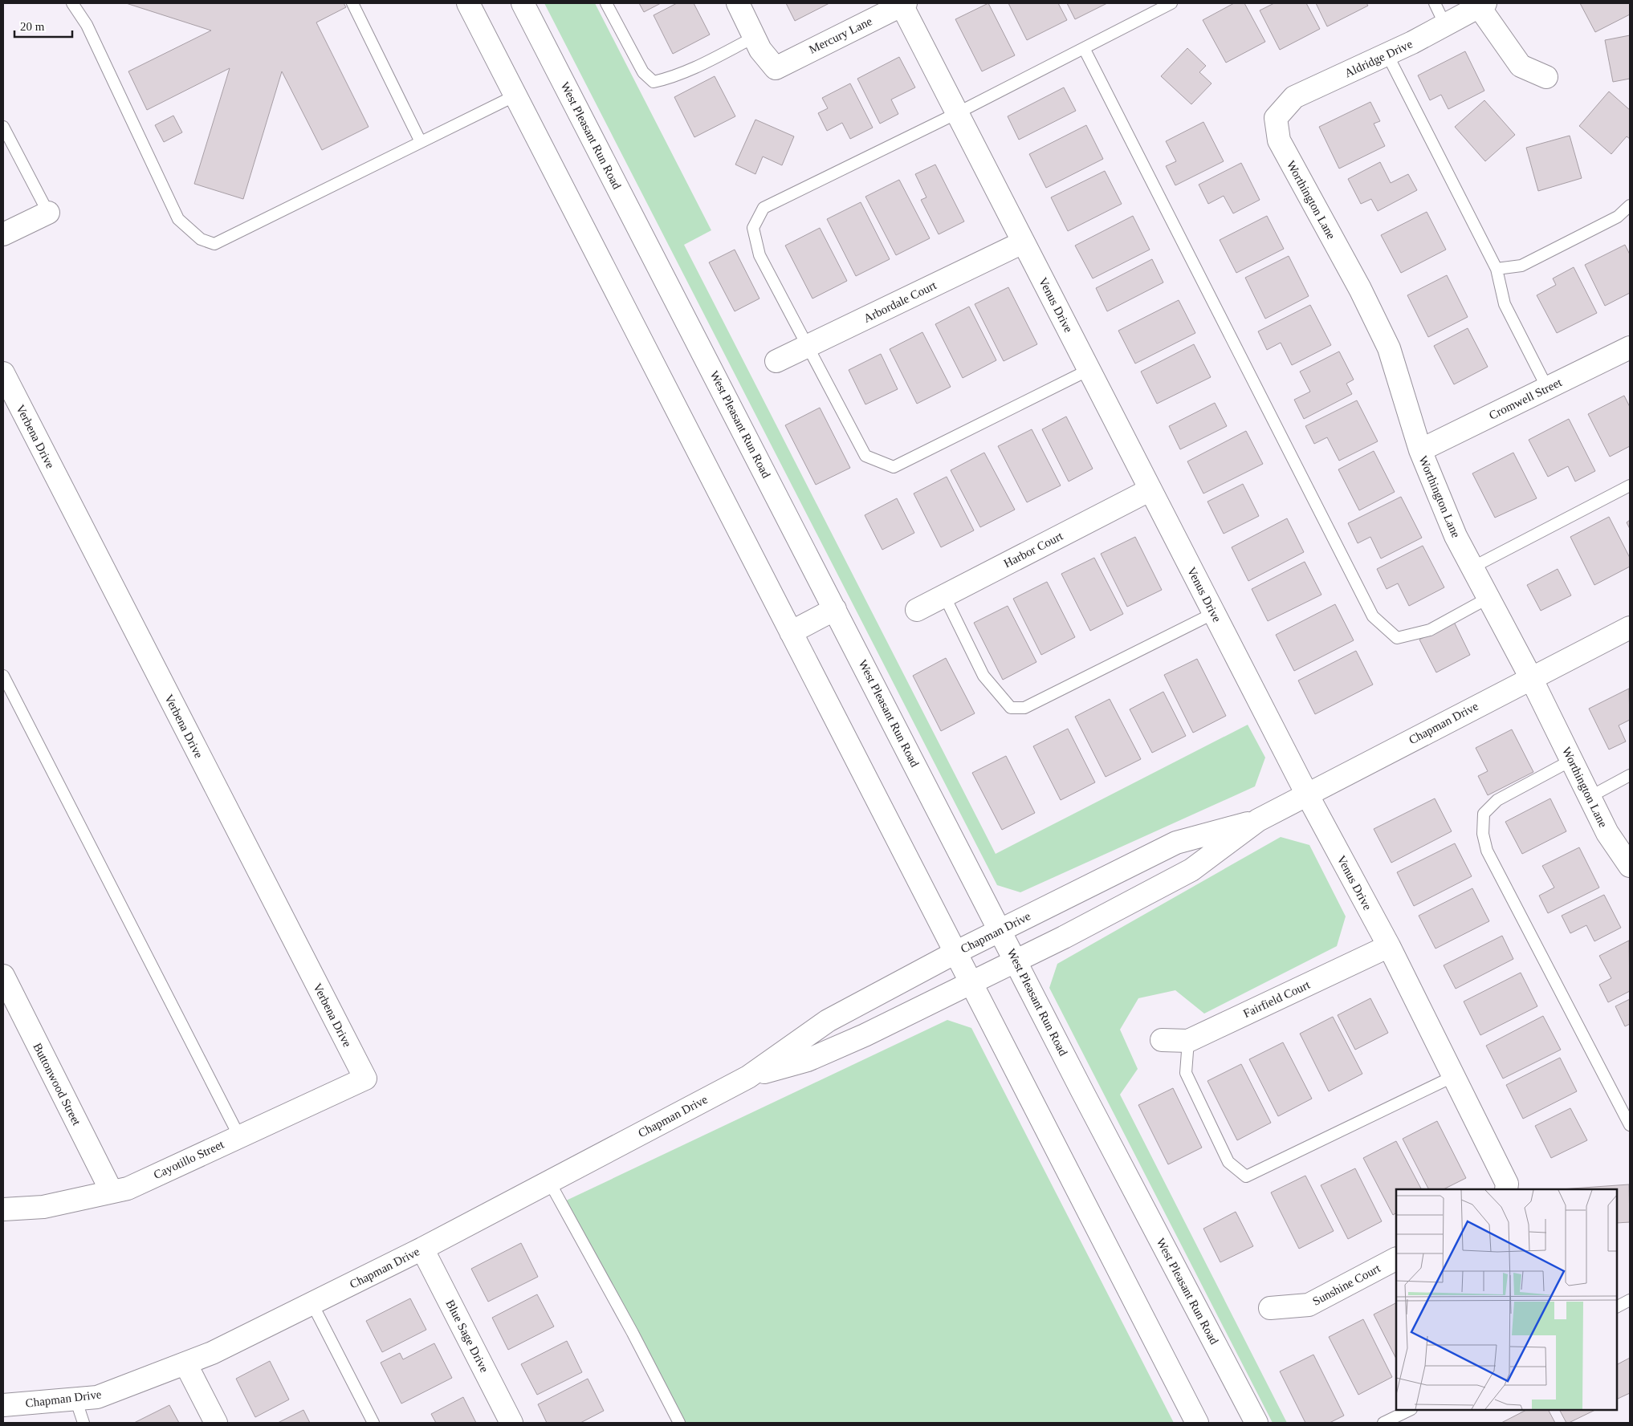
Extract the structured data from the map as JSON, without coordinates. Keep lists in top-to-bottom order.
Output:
{
  "streets": {
    "street": [
      "Mercury Lane",
      "Aldridge Drive",
      "West Pleasant Run Road",
      "Worthington Lane",
      "Arbordale Court",
      "Venus Drive",
      "Cromwell Street",
      "Verbena Drive",
      "Harbor Court",
      "Chapman Drive",
      "Fairfield Court",
      "Buttonwood Street",
      "Cayotillo Street",
      "Sunshine Court",
      "Blue Sage Drive"
    ]
  },
  "crossings": [
    ["Mercury Lane", "Venus Drive"],
    ["Aldridge Drive", "Worthington Lane"],
    ["West Pleasant Run Road", "Chapman Drive"],
    ["Worthington Lane", "Cromwell Street"],
    ["Worthington Lane", "Chapman Drive"],
    ["Arbordale Court", "Venus Drive"],
    ["Venus Drive", "Harbor Court"],
    ["Venus Drive", "Chapman Drive"],
    ["Venus Drive", "Fairfield Court"],
    ["Verbena Drive", "Cayotillo Street"],
    ["Chapman Drive", "Blue Sage Drive"],
    ["Buttonwood Street", "Cayotillo Street"]
  ],
  "scale_bar": "20 m"
}
